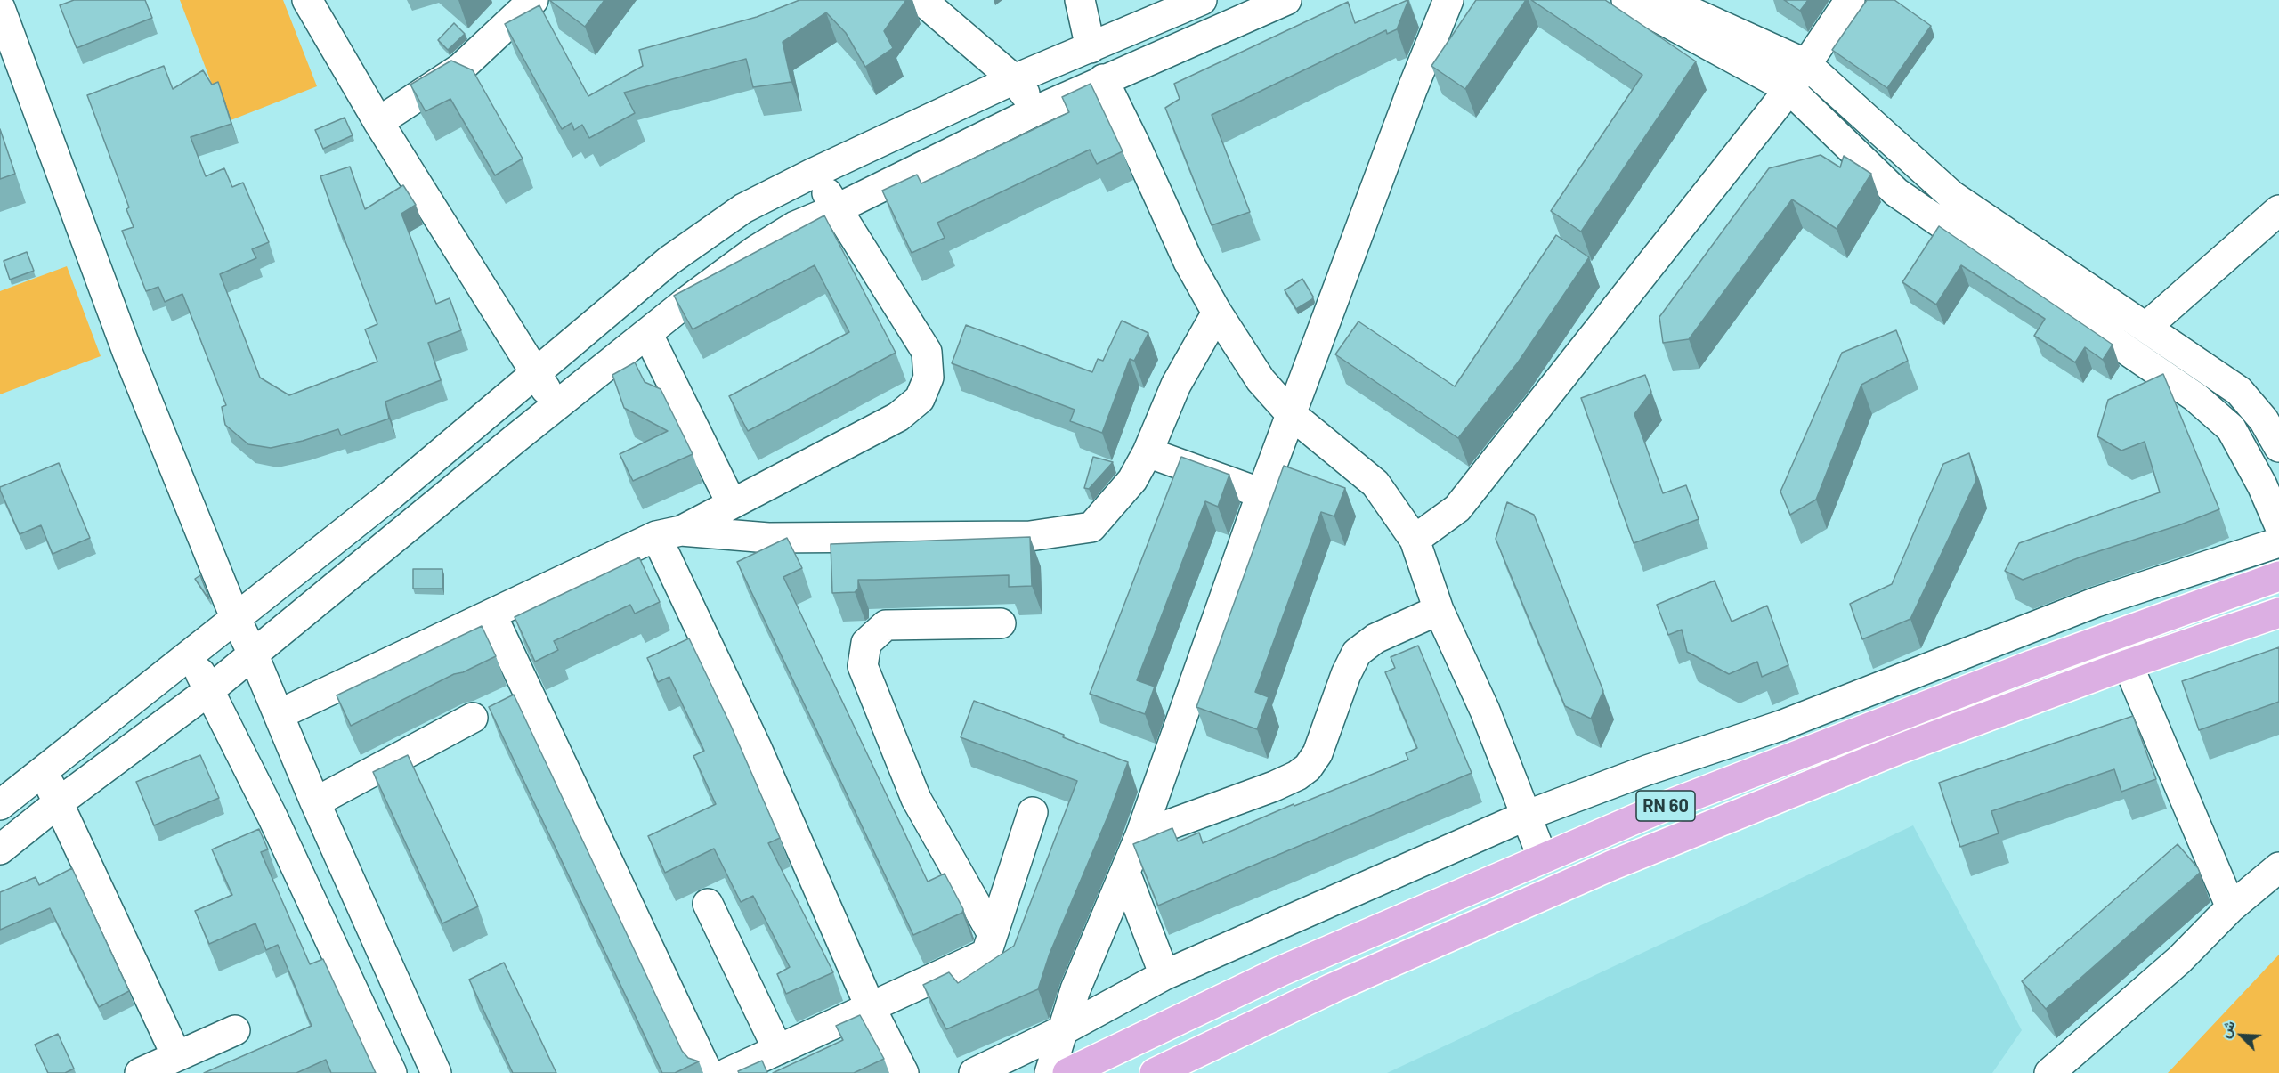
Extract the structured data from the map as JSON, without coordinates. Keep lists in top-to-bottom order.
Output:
{
  "streets": {
    "main road": ["RN 60"]
  },
  "north": "top left"
}
